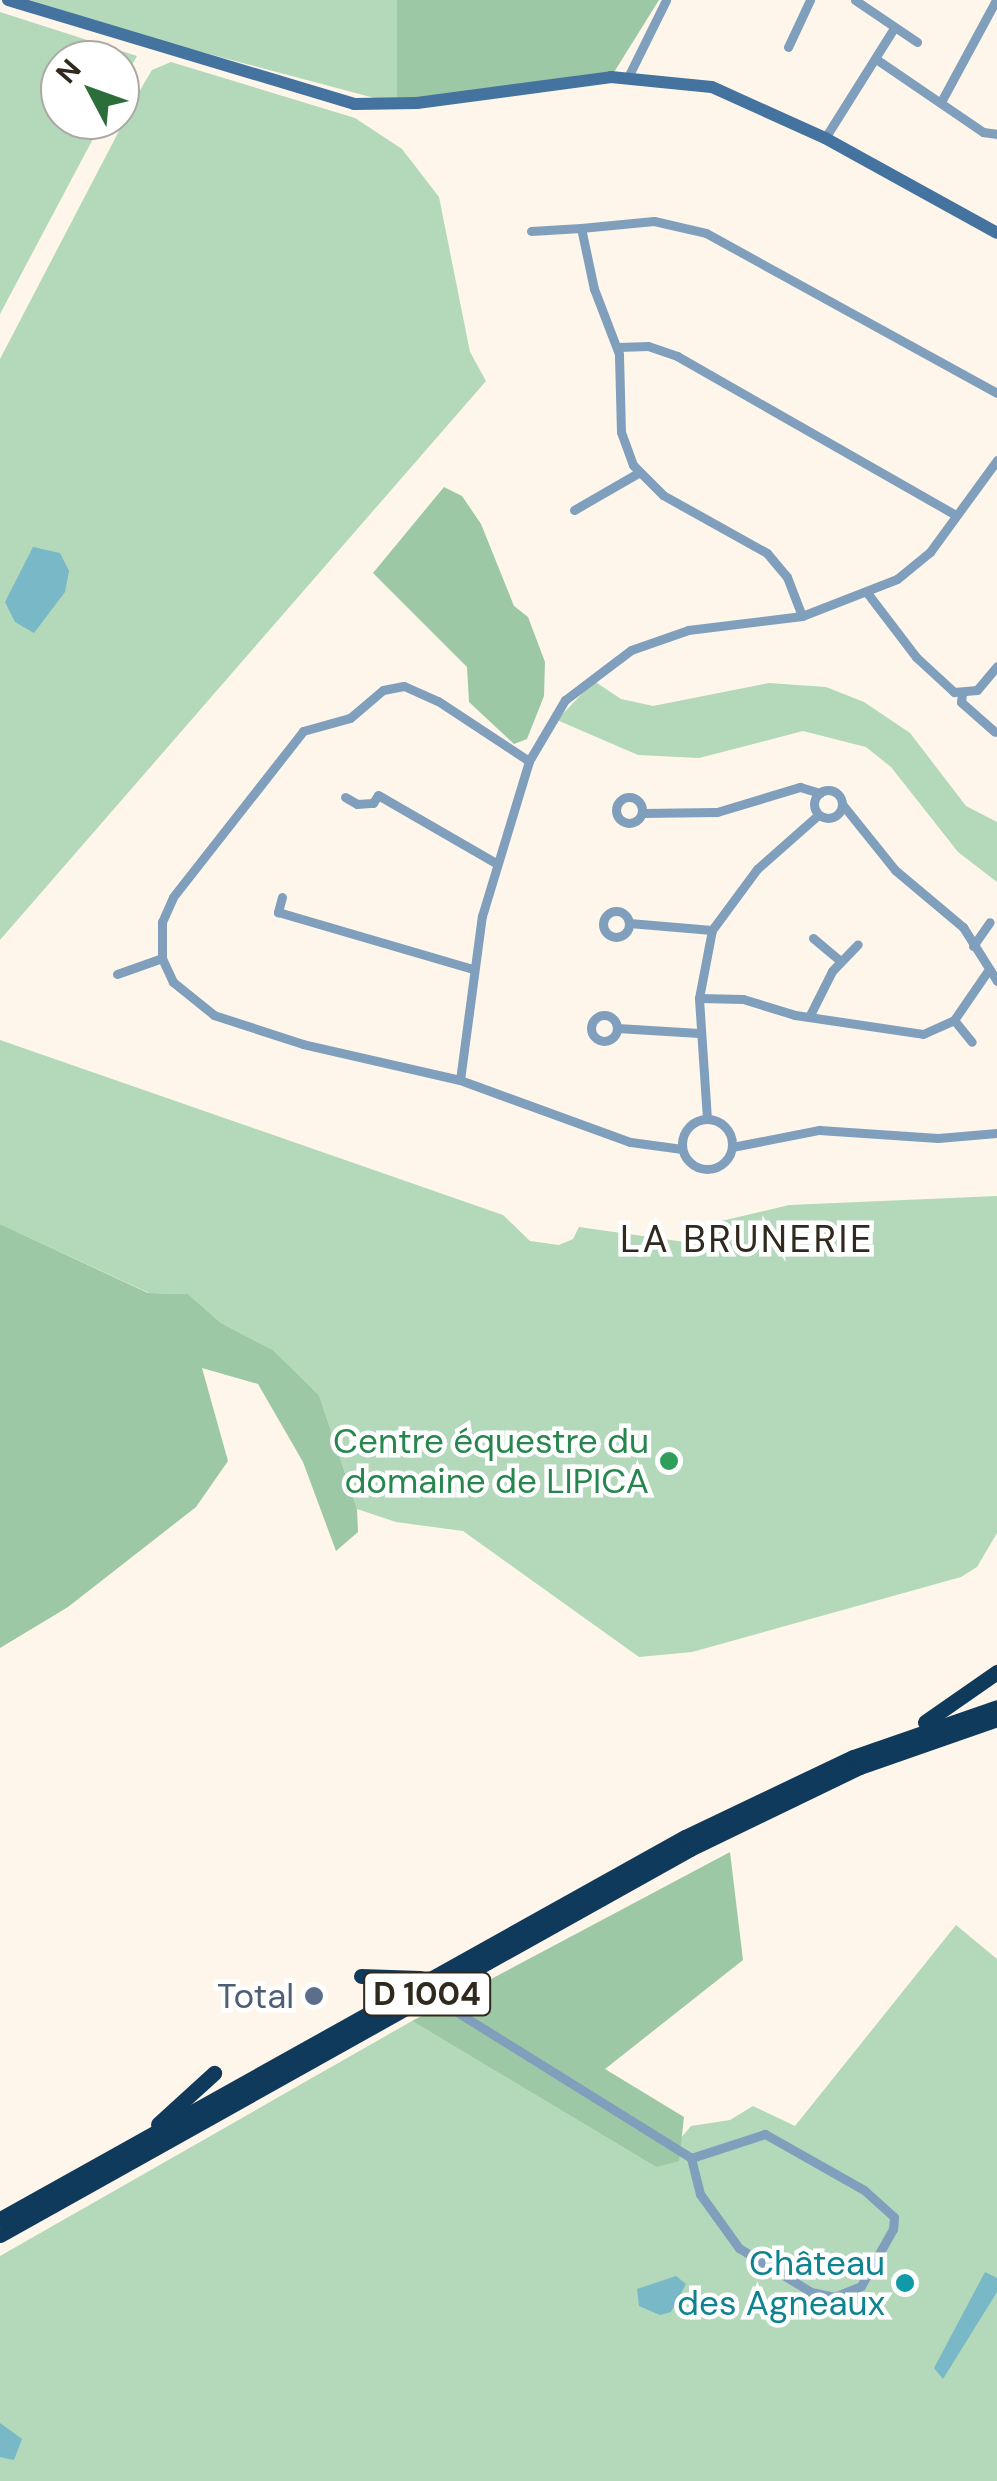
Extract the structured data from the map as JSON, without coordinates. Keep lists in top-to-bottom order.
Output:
{
  "streets": {
    "highway": ["D 1004"]
  },
  "districts": ["LA BRUNERIE"],
  "places": ["Centre équestre du domaine de LIPICA", "Total", "Château des Agneaux"],
  "north": "top left"
}
